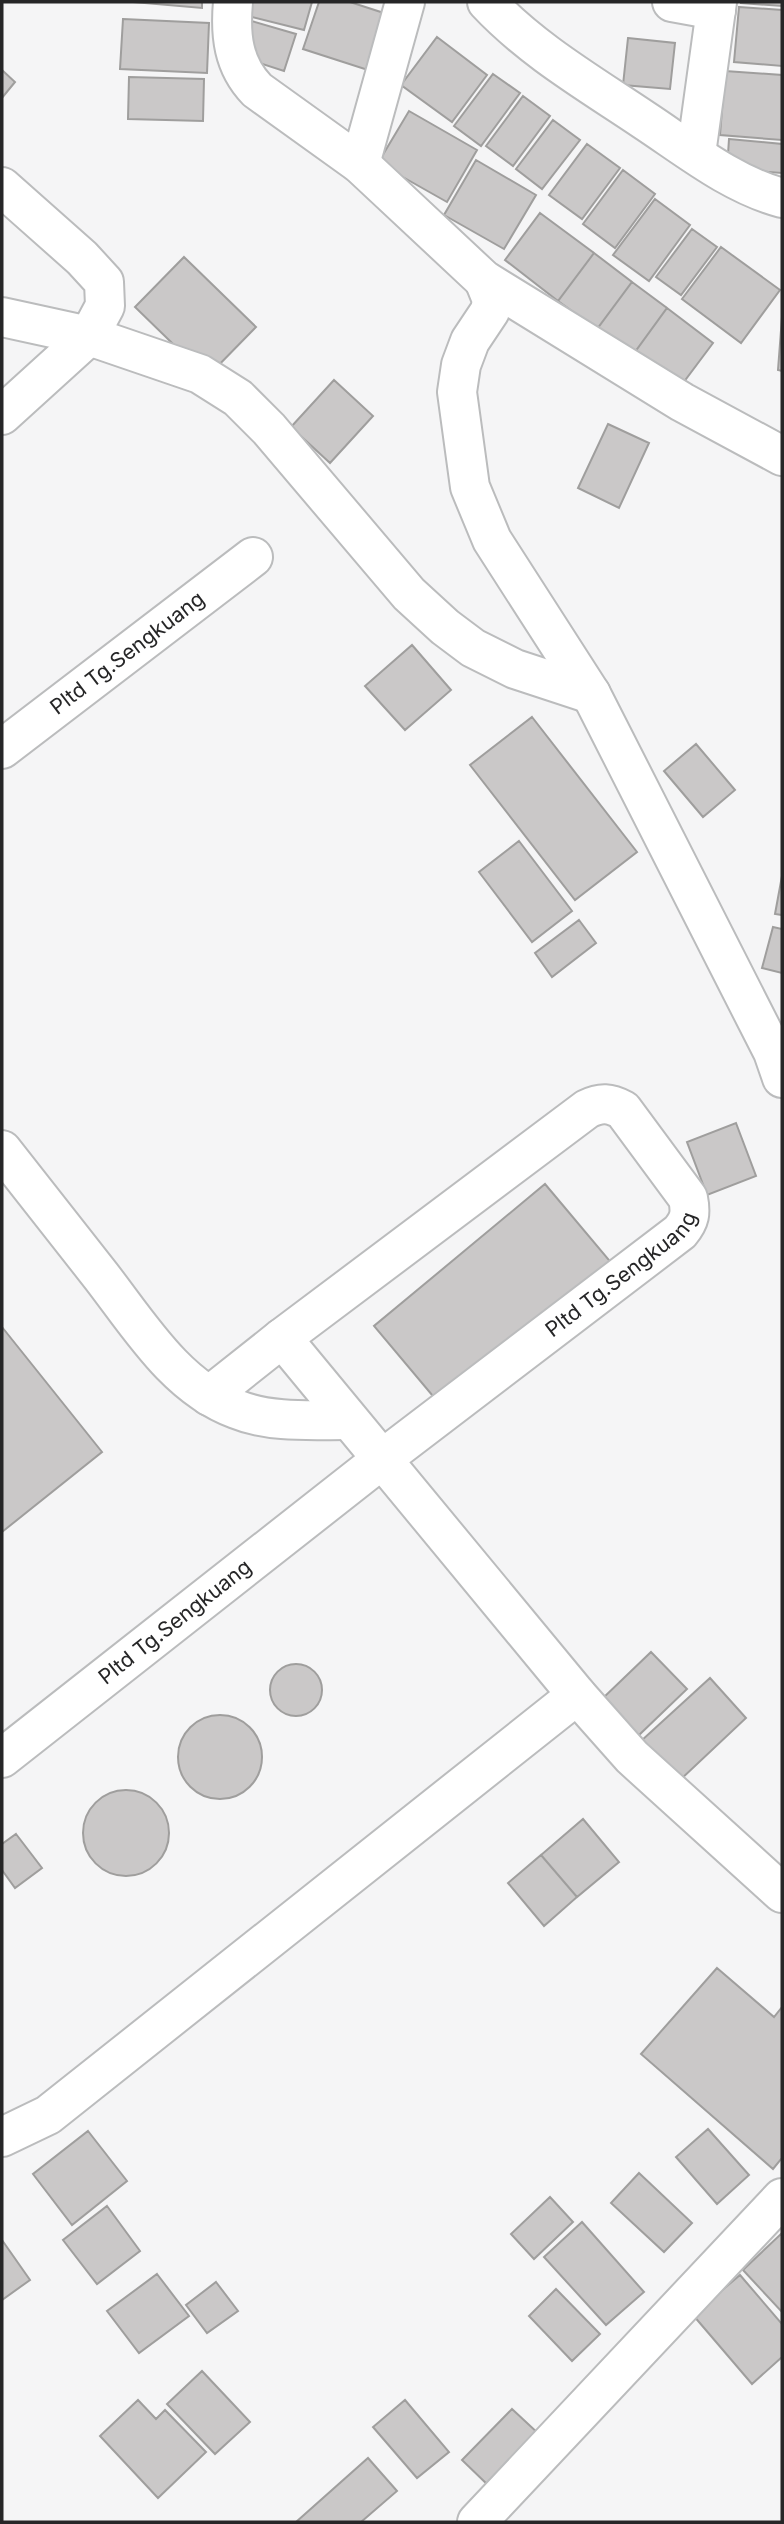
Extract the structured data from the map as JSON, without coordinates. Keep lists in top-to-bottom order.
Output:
{
  "streets": {
    "street": ["Pltd Tg.Sengkuang"]
  }
}
